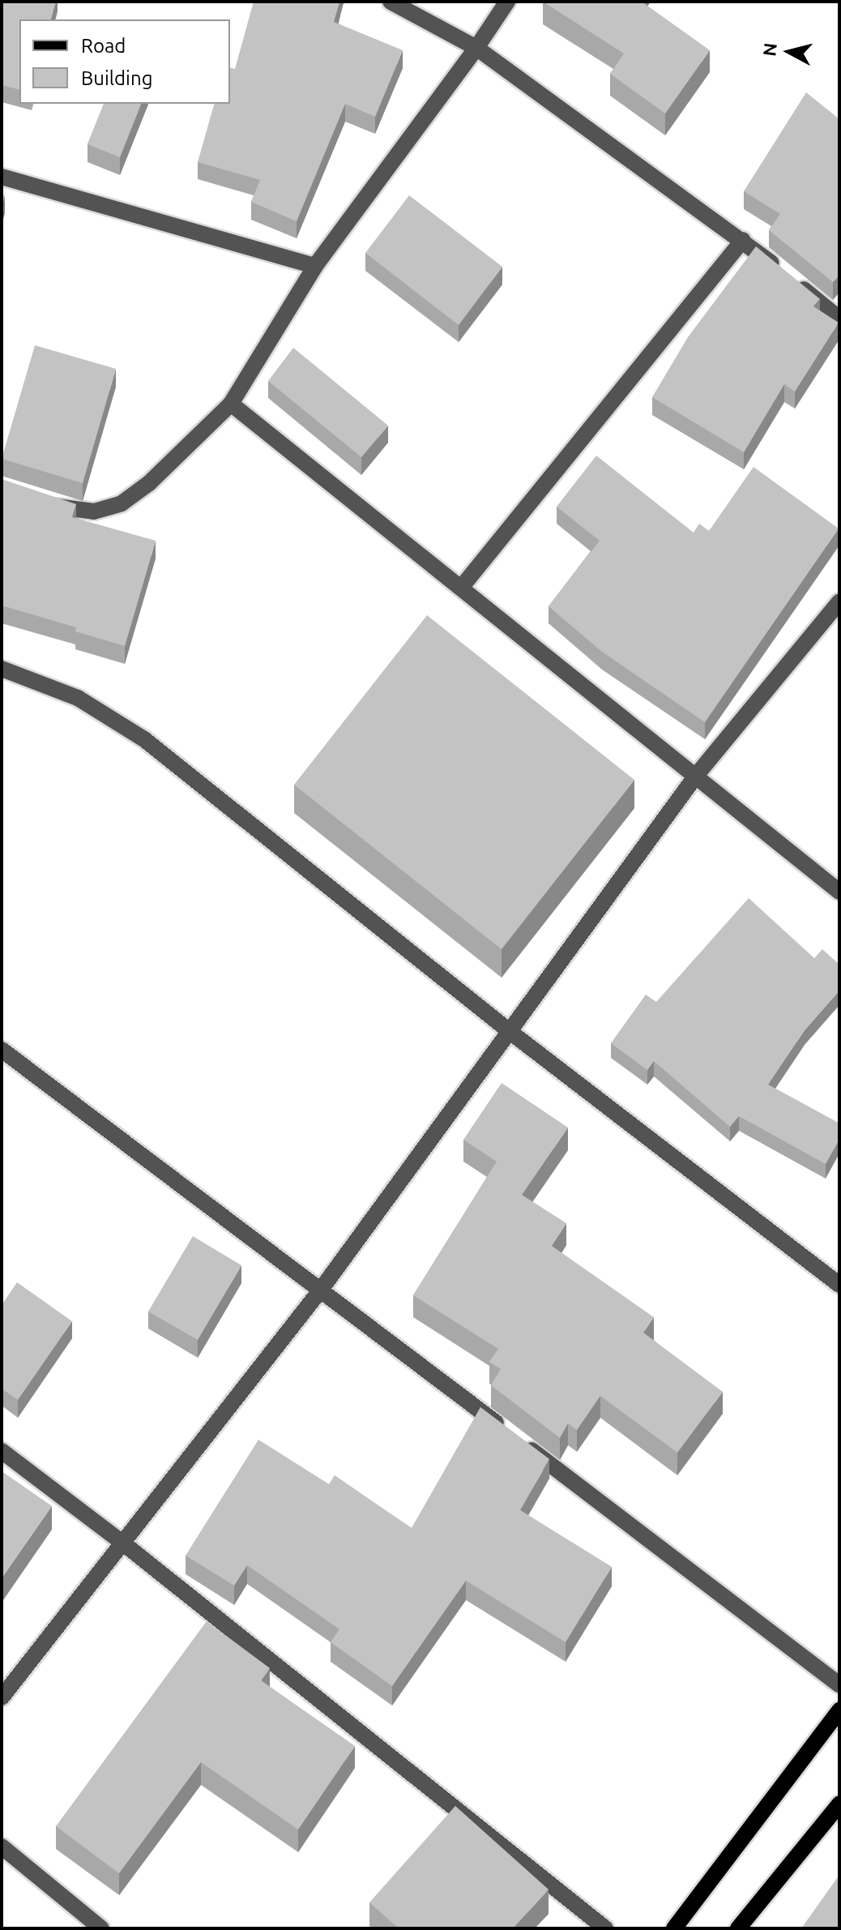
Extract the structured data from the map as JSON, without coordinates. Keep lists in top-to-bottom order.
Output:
{
  "legend": ["Road", "Building"],
  "north": "left"
}
